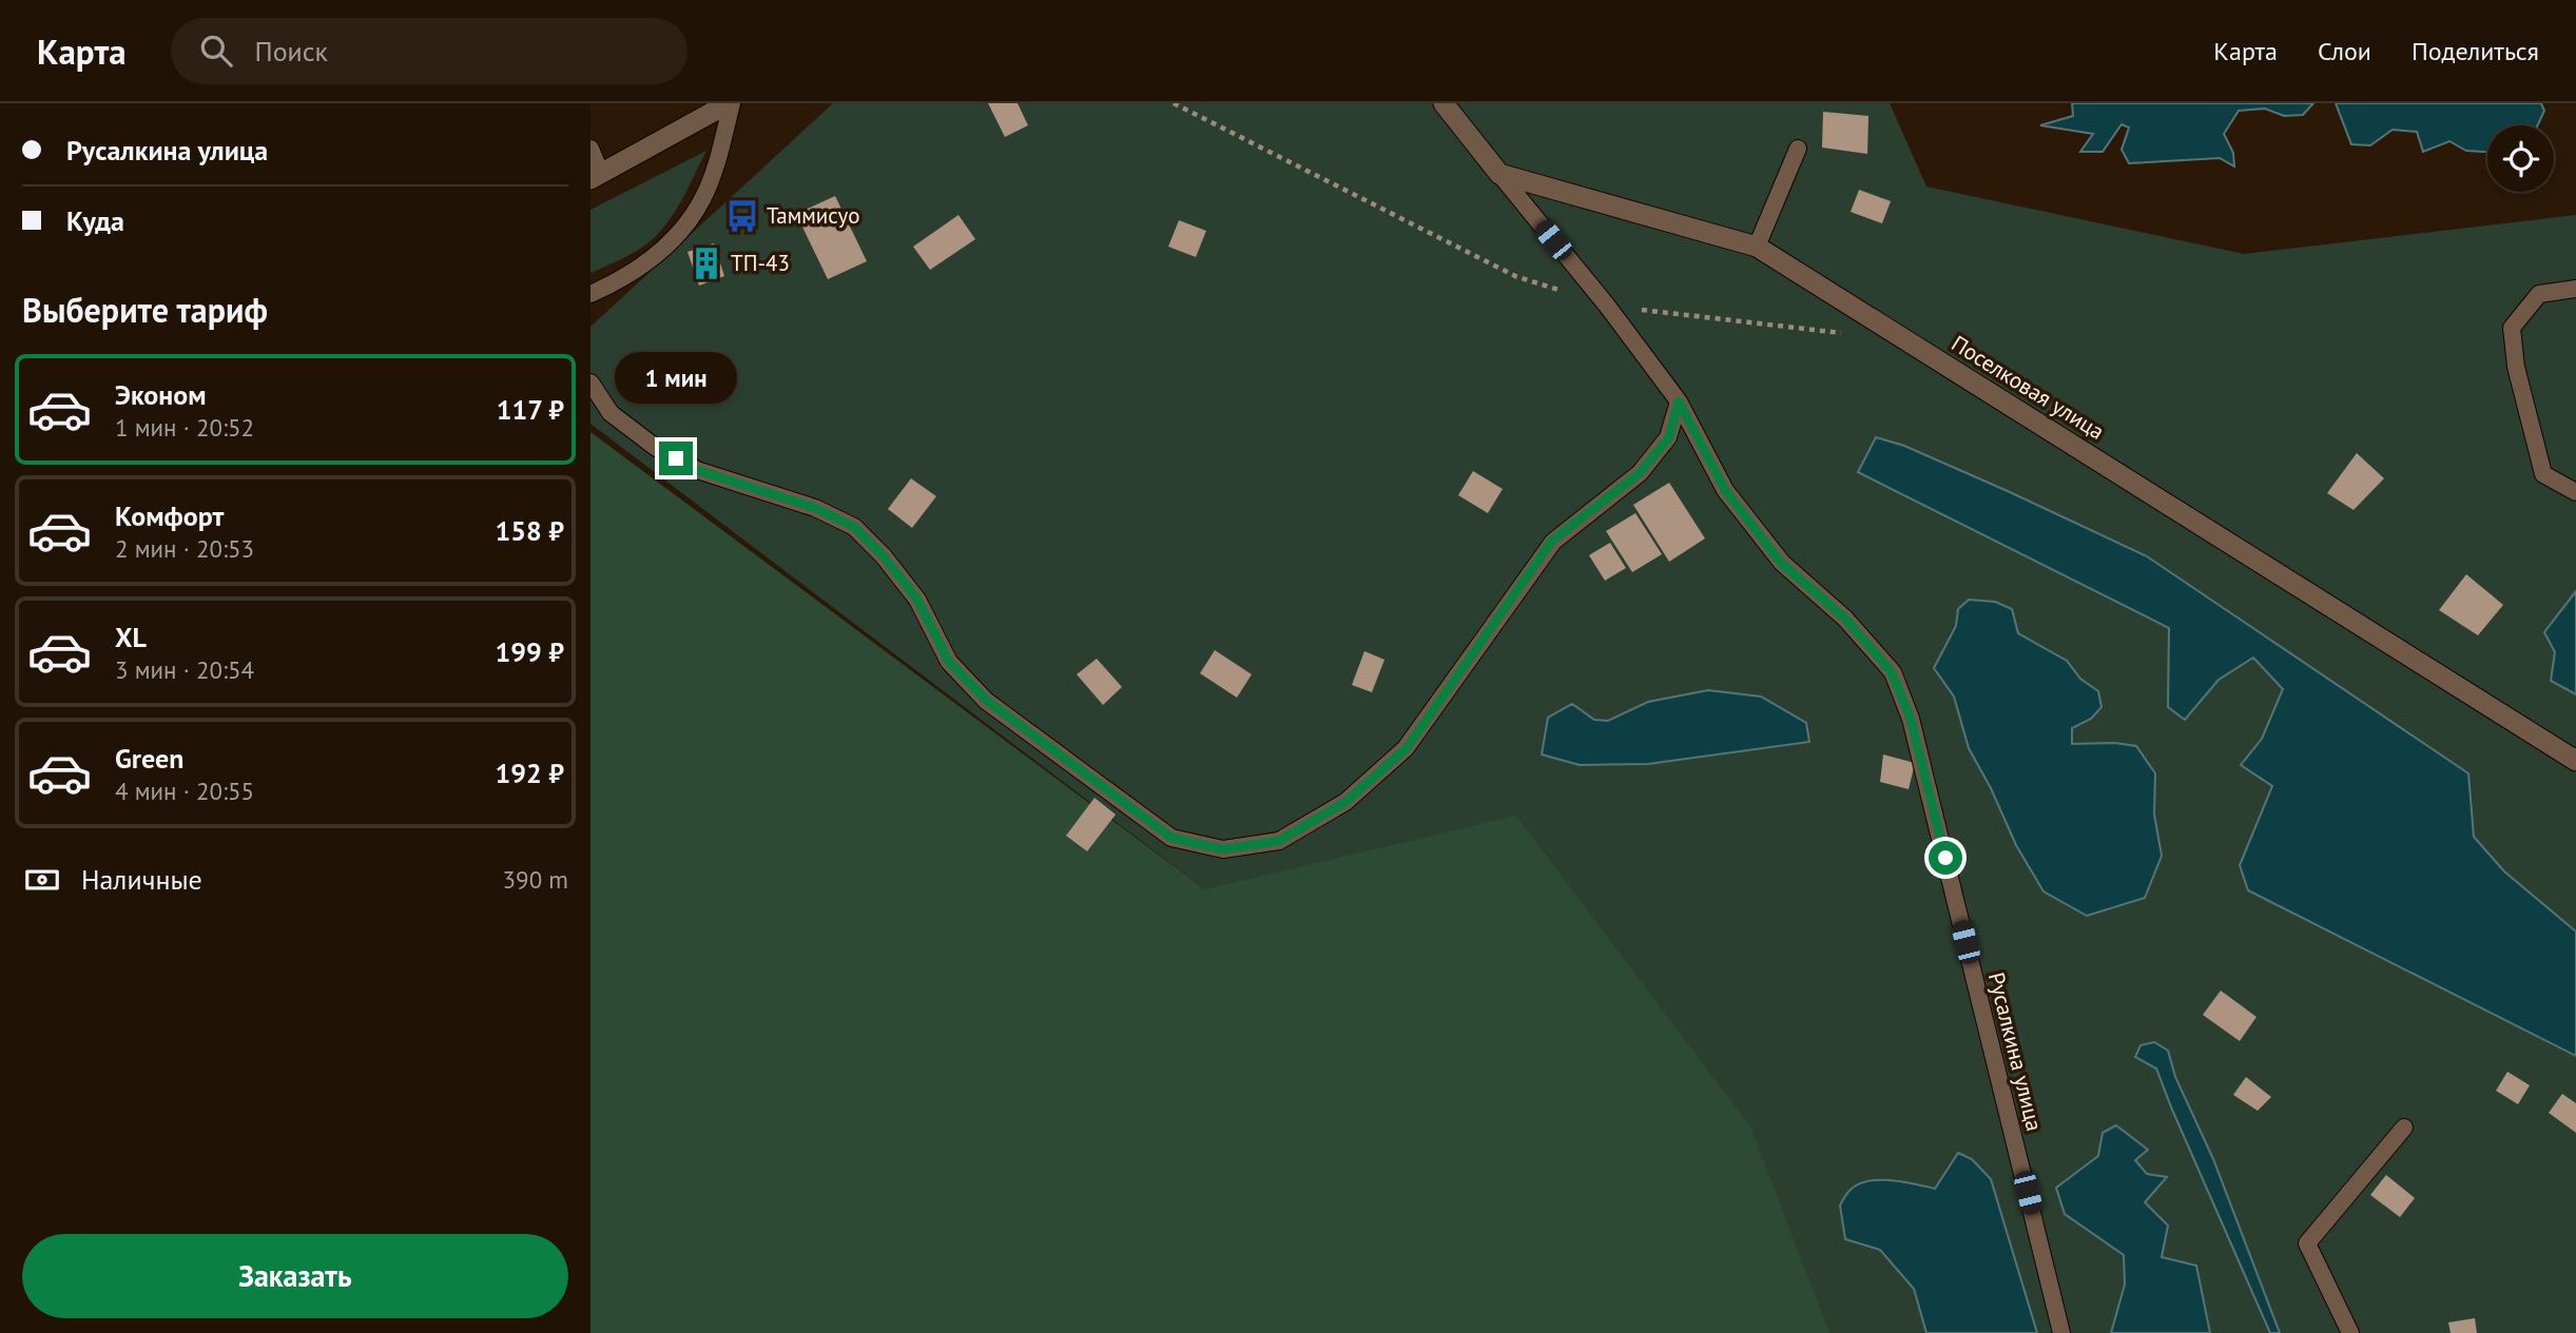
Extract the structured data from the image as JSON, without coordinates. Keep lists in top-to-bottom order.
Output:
{
  "streets": {
    "street": ["Поселковая улица"],
    "lane": ["Русалкина улица"]
  },
  "crossings": [
    ["Поселковая улица", "Русалкина улица"]
  ],
  "places": {
    "bus stop": ["Таммисуо"],
    "building": ["ТП-43"]
  },
  "page": {
    "header": "Карта",
    "search": "Поиск",
    "nav": ["Карта", "Слои", "Поделиться"],
    "banner": ["Русалкина улица", "Куда"],
    "heading": "Выберите тариф",
    "bubble": "1 мин",
    "list": [
      {
        "name": "Эконом",
        "note": "1 мин · 20:52",
        "value": "117 ₽"
      },
      {
        "name": "Комфорт",
        "note": "2 мин · 20:53",
        "value": "158 ₽"
      },
      {
        "name": "XL",
        "note": "3 мин · 20:54",
        "value": "199 ₽"
      },
      {
        "name": "Green",
        "note": "4 мин · 20:55",
        "value": "192 ₽"
      }
    ],
    "pay": ["Наличные", "390 m"],
    "buttons": "Заказать"
  }
}
